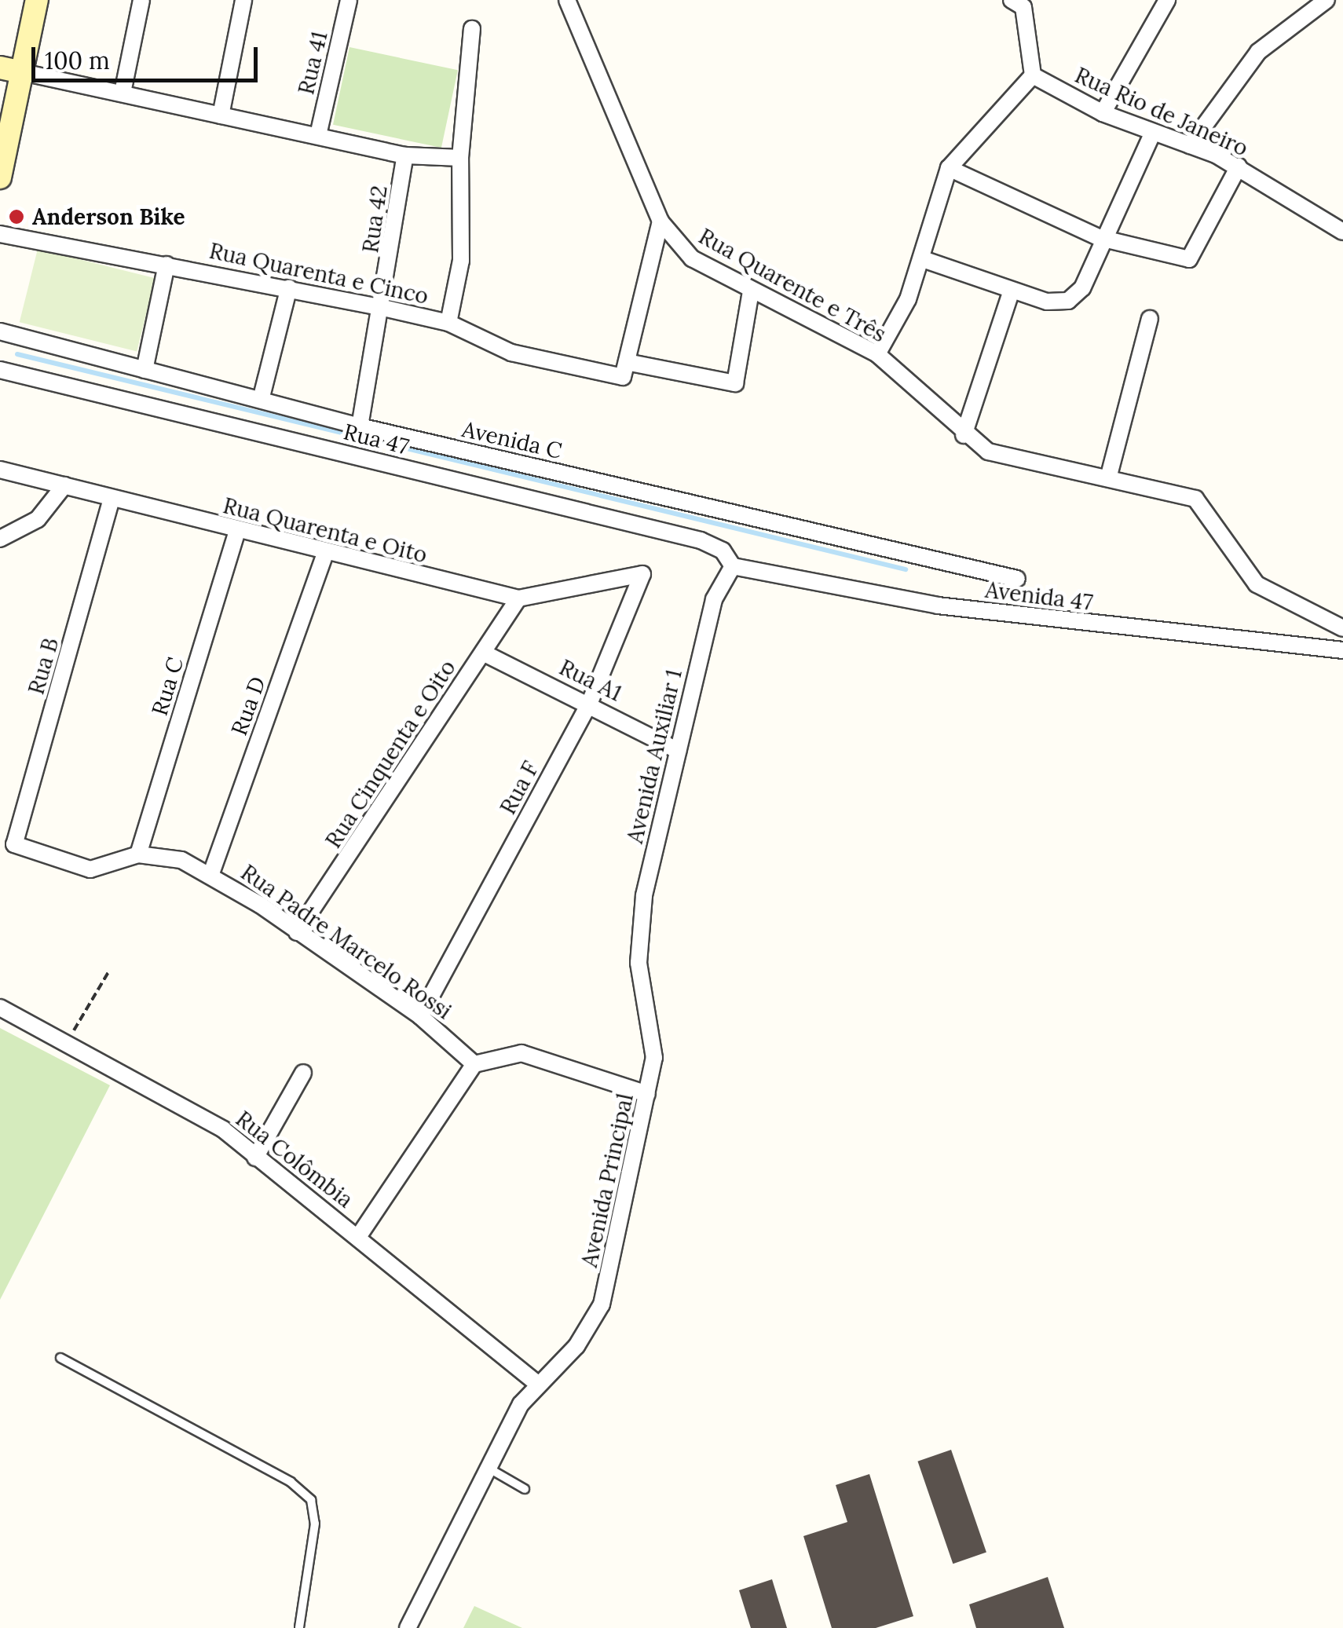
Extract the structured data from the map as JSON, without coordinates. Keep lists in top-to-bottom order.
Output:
{
  "streets": {
    "street": [
      "Rua 41",
      "Rua Rio de Janeiro",
      "Rua 42",
      "Rua Quarenta e Cinco",
      "Rua Quarente e Três",
      "Rua 47",
      "Avenida C",
      "Rua Quarenta e Oito",
      "Avenida 47",
      "Rua B",
      "Rua A1",
      "Rua C",
      "Rua D",
      "Rua Cinquenta e Oito",
      "Avenida Auxiliar 1",
      "Rua F",
      "Rua Padre Marcelo Rossi",
      "Rua Colômbia",
      "Avenida Principal"
    ]
  },
  "crossings": [
    ["Rua 42", "Rua Quarenta e Cinco"],
    ["Rua 42", "Avenida C"],
    ["Rua Quarenta e Cinco", "Rua Quarente e Três"],
    ["Rua 47", "Avenida 47"],
    ["Rua 47", "Avenida Auxiliar 1"],
    ["Rua Quarenta e Oito", "Rua B"],
    ["Rua Quarenta e Oito", "Rua C"],
    ["Rua Quarenta e Oito", "Rua D"],
    ["Rua Quarenta e Oito", "Rua Cinquenta e Oito"],
    ["Rua Quarenta e Oito", "Rua F"],
    ["Avenida 47", "Avenida Auxiliar 1"],
    ["Rua B", "Rua Padre Marcelo Rossi"],
    ["Rua A1", "Rua Cinquenta e Oito"],
    ["Rua A1", "Avenida Auxiliar 1"],
    ["Rua A1", "Rua F"],
    ["Rua C", "Rua Padre Marcelo Rossi"],
    ["Rua D", "Rua Padre Marcelo Rossi"],
    ["Rua Cinquenta e Oito", "Rua Padre Marcelo Rossi"],
    ["Avenida Auxiliar 1", "Avenida Principal"],
    ["Rua F", "Rua Padre Marcelo Rossi"],
    ["Rua Colômbia", "Avenida Principal"]
  ],
  "places": ["Anderson Bike"],
  "scale_bar": "100 m"
}
